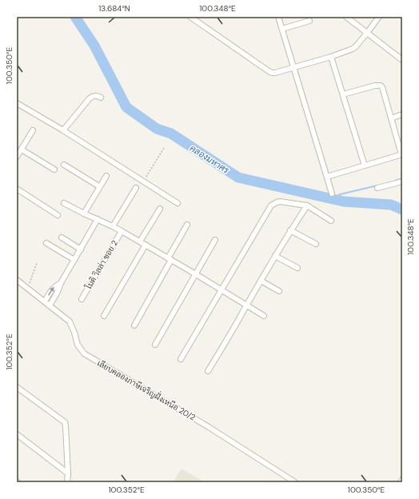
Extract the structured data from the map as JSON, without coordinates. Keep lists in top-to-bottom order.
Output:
{
  "streets": {
    "street": ["โมดิ วิลล่า ซอย 2", "เลียบคลองภาษีเจริญฝั่งเหนือ 20/2"]
  },
  "water": ["คลองมหาศร"],
  "coordinates": [
    "13.684°N",
    "100.348°E",
    "100.350°E",
    "100.352°E"
  ]
}
